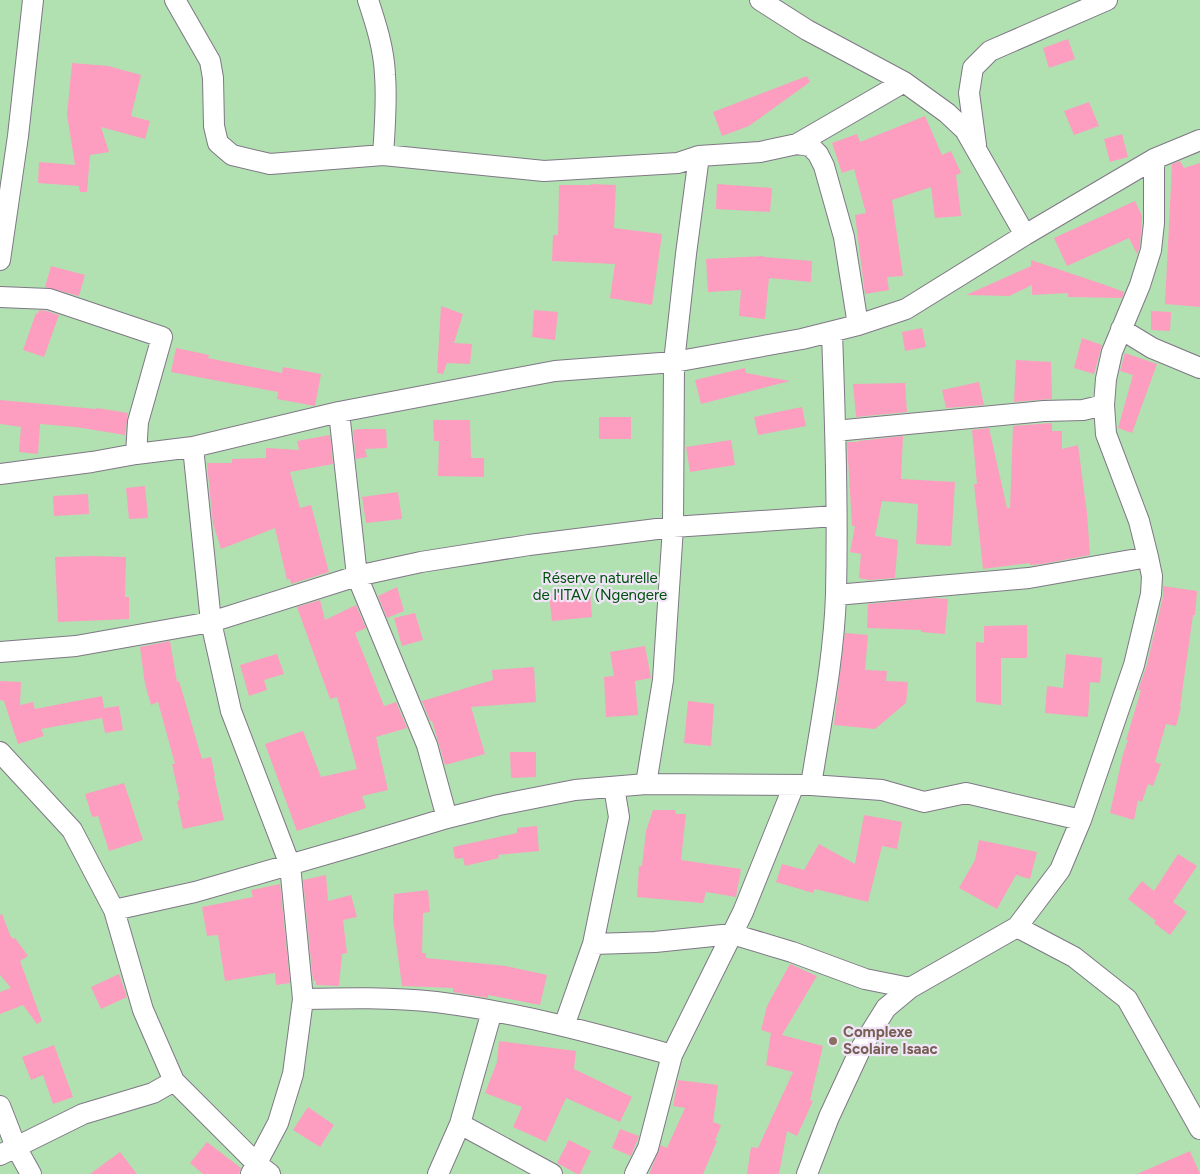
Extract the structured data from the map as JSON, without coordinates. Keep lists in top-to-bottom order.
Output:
{
  "parks": ["Réserve naturelle de l'ITAV (Ngengere"],
  "places": ["Complexe Scolaire Isaac"]
}
